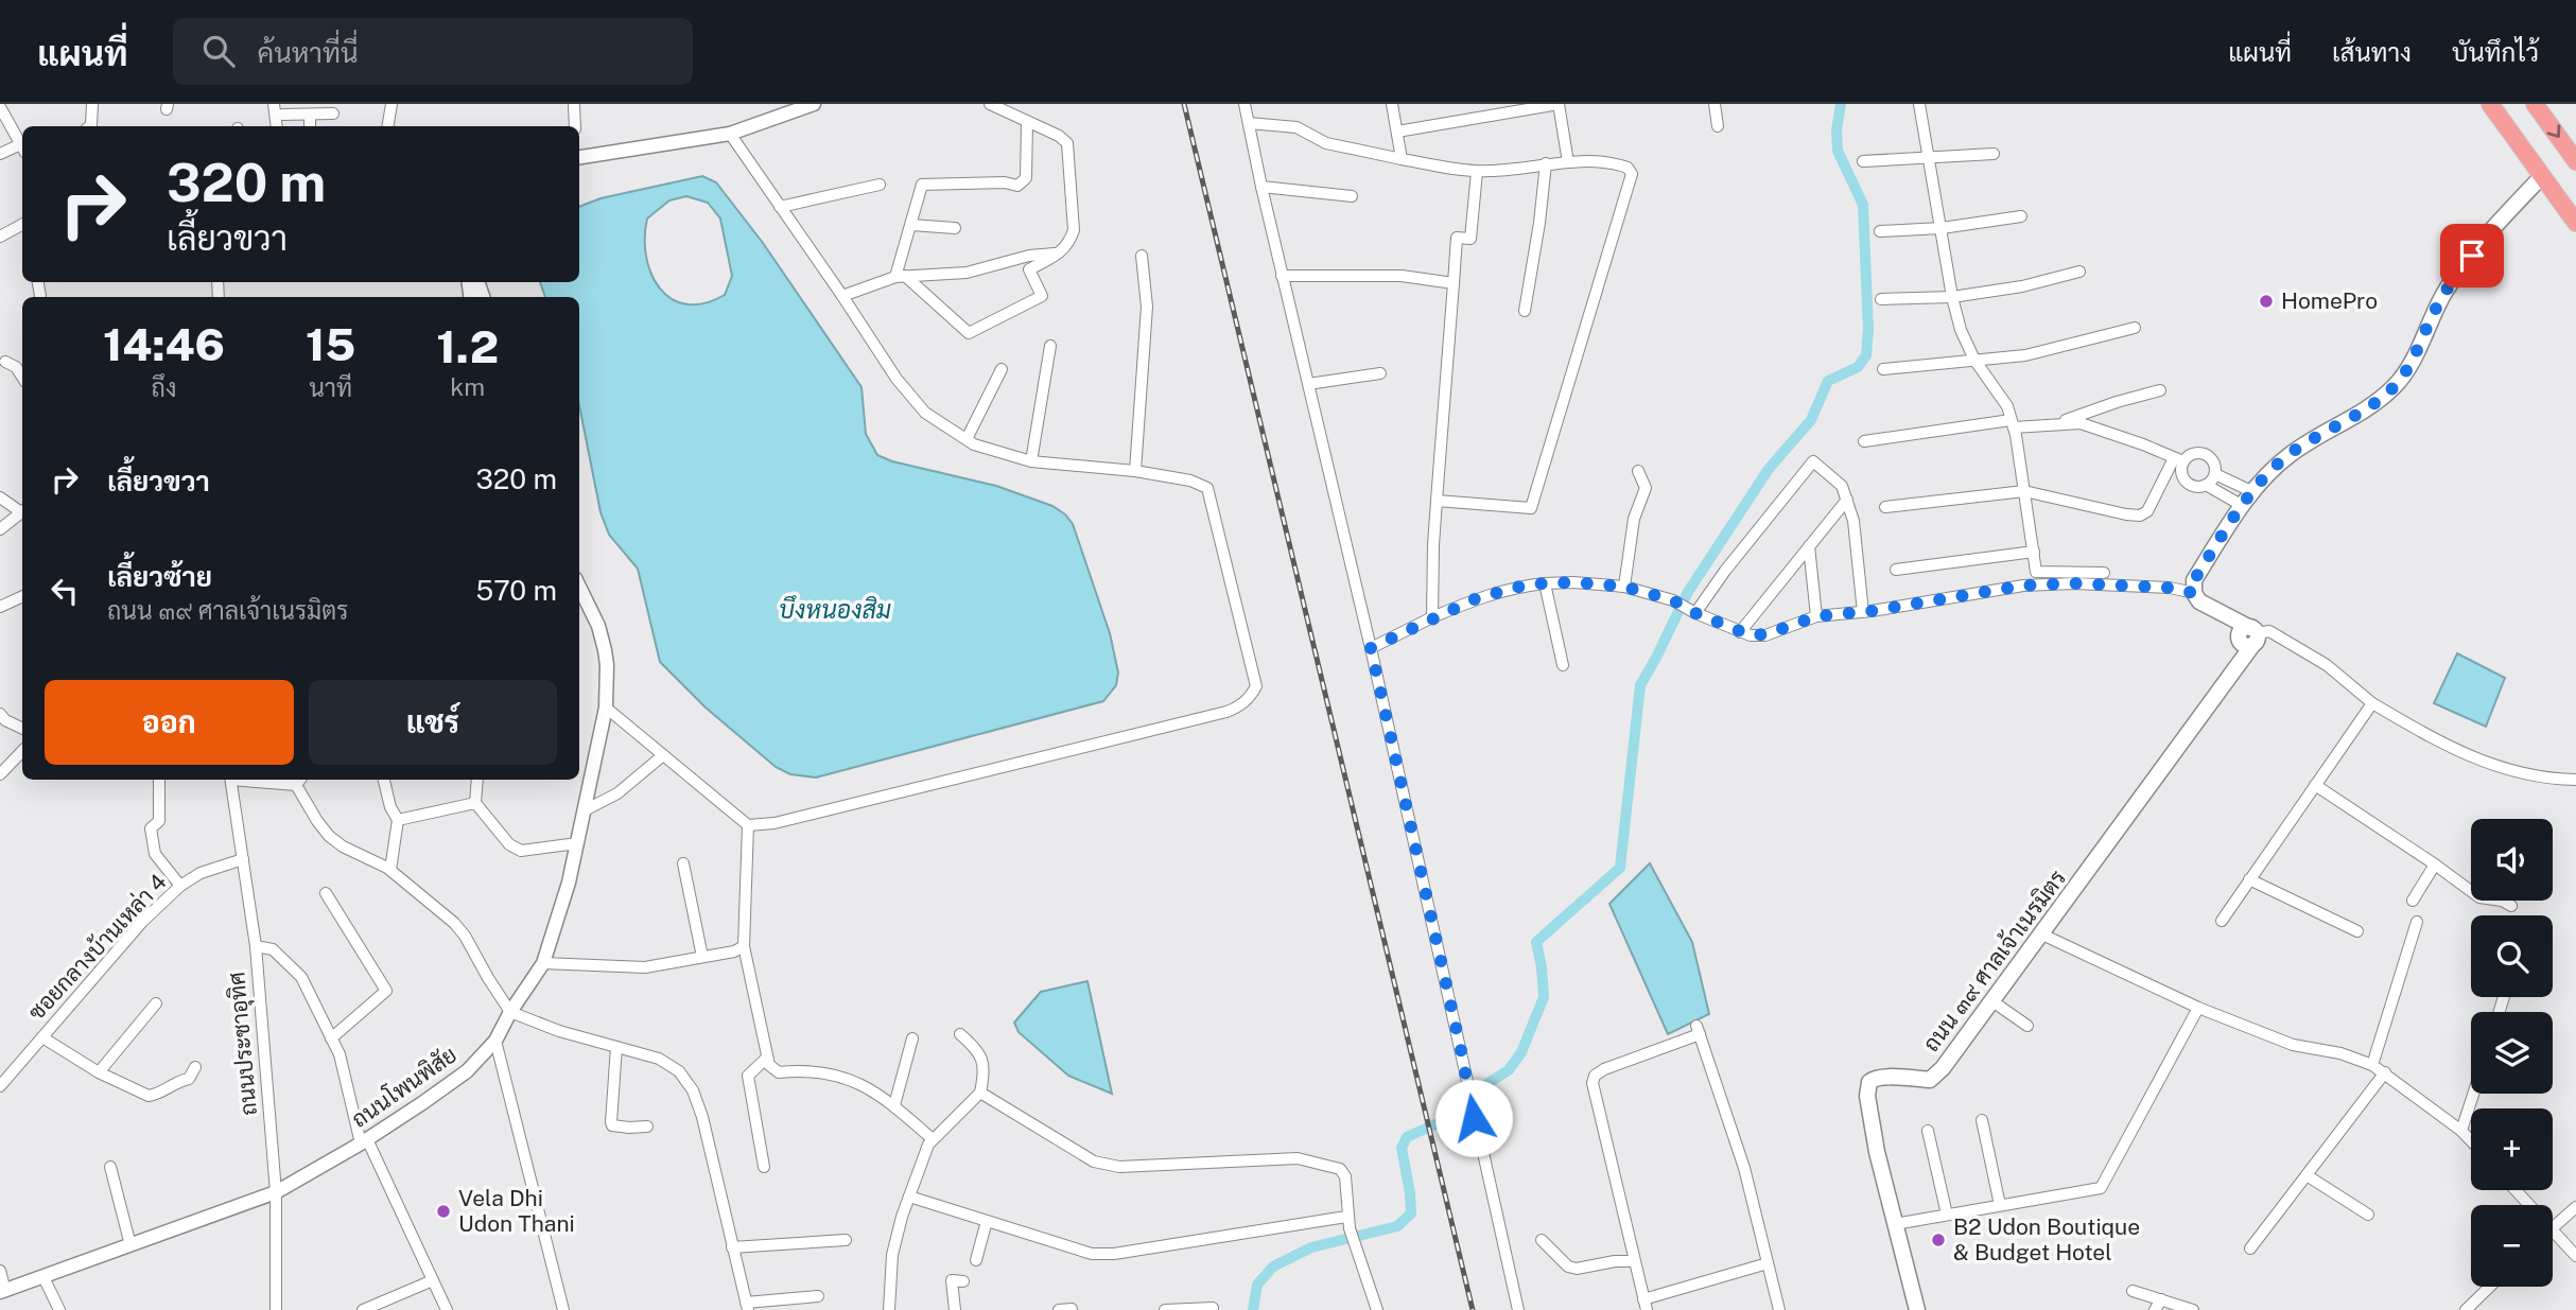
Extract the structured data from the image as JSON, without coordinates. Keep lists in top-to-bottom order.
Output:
{
  "streets": {
    "main road": ["ถนน ๓๙ ศาลเจ้าเนรมิตร"],
    "street": ["ซอยกลางบ้านเหล่า 4", "ถนนประชาอุทิศ", "ถนนโพนพิสัย"]
  },
  "crossings": [
    ["ซอยกลางบ้านเหล่า 4", "ถนนประชาอุทิศ"],
    ["ถนนประชาอุทิศ", "ถนนโพนพิสัย"]
  ],
  "water": ["บึงหนองสิม"],
  "places": ["HomePro", "Vela Dhi Udon Thani", "B2 Udon Boutique & Budget Hotel"],
  "page": {
    "header": "แผนที่",
    "search": "ค้นหาที่นี่",
    "nav": ["แผนที่", "เส้นทาง", "บันทึกไว้"],
    "turn": ["320 m", "เลี้ยวขวา"],
    "eta": [
      "14:46",
      "ถึง",
      "15",
      "นาที",
      "1.2",
      "km"
    ],
    "list": [
      {
        "name": "เลี้ยวขวา",
        "value": "320 m"
      },
      {
        "name": "เลี้ยวซ้าย",
        "note": "ถนน ๓๙ ศาลเจ้าเนรมิตร",
        "value": "570 m"
      }
    ],
    "buttons": ["ออก", "แชร์"],
    "map_buttons": ["+", "−"]
  }
}
